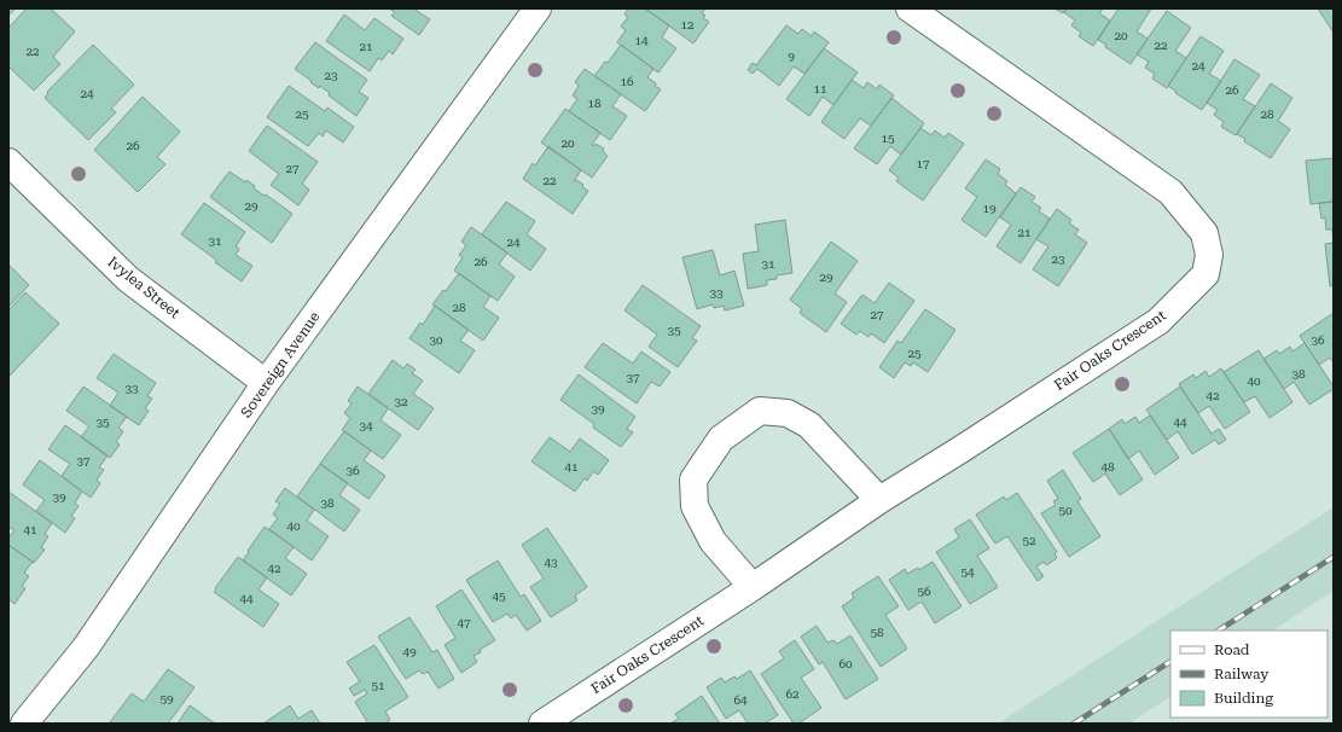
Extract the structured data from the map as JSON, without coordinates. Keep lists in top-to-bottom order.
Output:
{
  "streets": {
    "street": ["Ivylea Street", "Fair Oaks Crescent", "Sovereign Avenue"]
  },
  "crossings": [
    ["Ivylea Street", "Sovereign Avenue"]
  ],
  "house_numbers": [
    "12",
    "20",
    "14",
    "22",
    "21",
    "22",
    "9",
    "24",
    "23",
    "16",
    "11",
    "26",
    "24",
    "18",
    "25",
    "28",
    "15",
    "20",
    "26",
    "17",
    "27",
    "22",
    "29",
    "19",
    "21",
    "31",
    "24",
    "23",
    "26",
    "31",
    "29",
    "33",
    "28",
    "27",
    "35",
    "30",
    "36",
    "25",
    "38",
    "37",
    "40",
    "33",
    "42",
    "32",
    "39",
    "35",
    "44",
    "34",
    "37",
    "41",
    "48",
    "36",
    "39",
    "38",
    "50",
    "40",
    "41",
    "52",
    "43",
    "42",
    "54",
    "56",
    "45",
    "44",
    "47",
    "58",
    "49",
    "60",
    "51",
    "62",
    "59",
    "64"
  ],
  "legend": ["Road", "Railway", "Building"]
}
